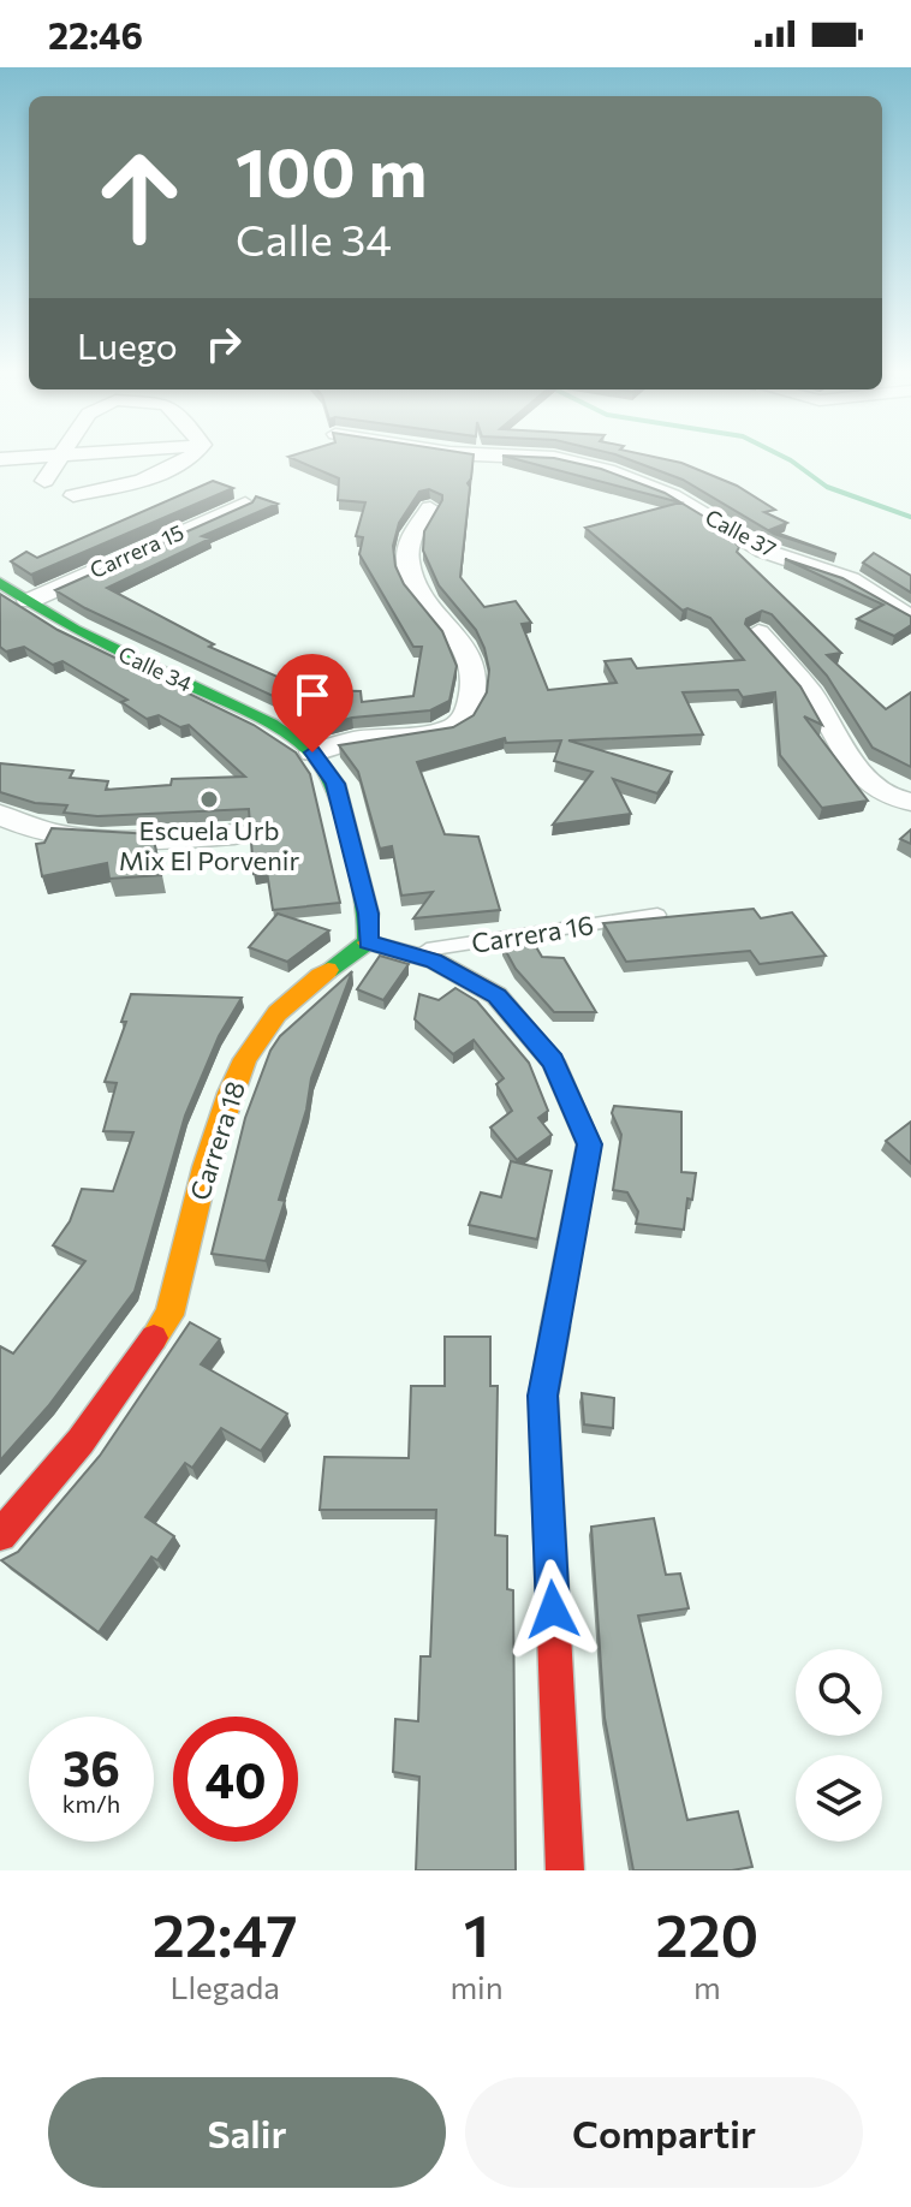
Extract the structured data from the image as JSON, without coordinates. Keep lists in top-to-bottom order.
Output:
{
  "streets": {
    "street": [
      "Calle 37",
      "Carrera 15",
      "Calle 34",
      "Carrera 18"
    ],
    "lane": ["Carrera 16"]
  },
  "crossings": [
    ["Carrera 15", "Calle 34"]
  ],
  "places": ["Escuela Urb Mix El Porvenir"],
  "page": {
    "status": "22:46",
    "turn": ["100 m", "Calle 34"],
    "then": "Luego",
    "speed": "36 km/h",
    "limit": "40",
    "eta": [
      "22:47",
      "Llegada",
      "1",
      "min",
      "220",
      "m"
    ],
    "buttons": ["Salir", "Compartir"]
  }
}
